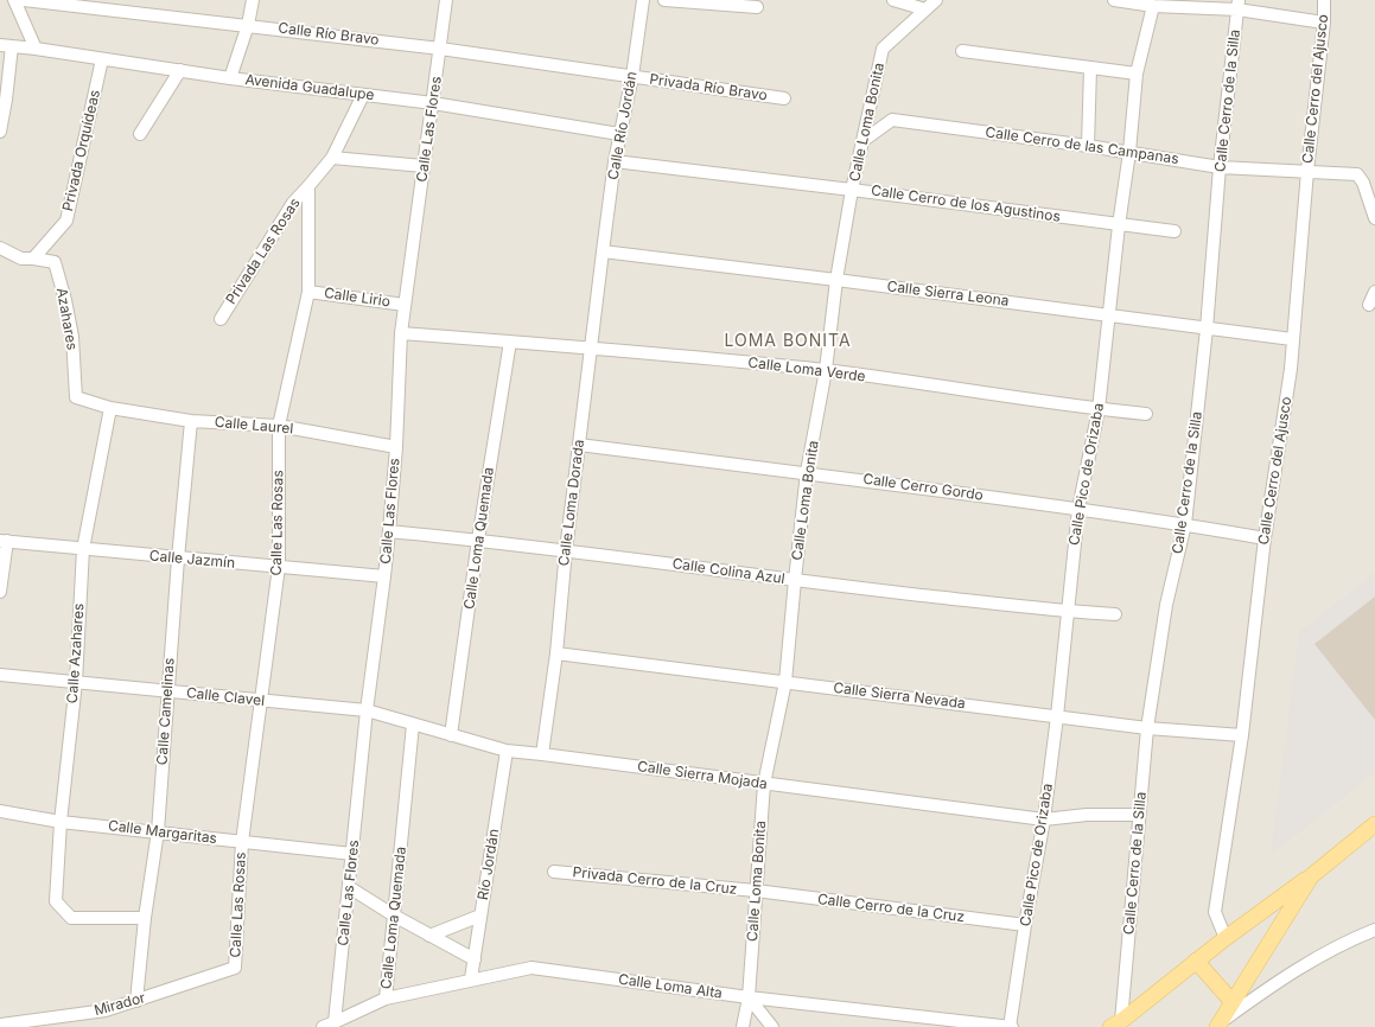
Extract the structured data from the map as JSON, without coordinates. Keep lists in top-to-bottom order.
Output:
{
  "streets": {
    "street": [
      "Calle Río Bravo",
      "Avenida Guadalupe",
      "Privada Río Bravo",
      "Calle Cerro del Ajusco",
      "Calle Cerro de la Silla",
      "Calle Loma Bonita",
      "Calle Río Jordán",
      "Calle Las Flores",
      "Calle Cerro de las Campanas",
      "Privada Orquídeas",
      "Calle Cerro de los Agustinos",
      "Privada Las Rosas",
      "Calle Sierra Leona",
      "Calle Lirio",
      "Azahares",
      "Calle Loma Verde",
      "Calle Laurel",
      "Calle Pico de Orizaba",
      "Calle Cerro Gordo",
      "Calle Loma Dorada",
      "Calle Las Rosas",
      "Calle Loma Quemada",
      "Calle Jazmín",
      "Calle Colina Azul",
      "Calle Azahares",
      "Calle Sierra Nevada",
      "Calle Clavel",
      "Calle Camelinas",
      "Calle Sierra Mojada",
      "Calle Margaritas",
      "Río Jordán",
      "Privada Cerro de la Cruz",
      "Calle Cerro de la Cruz",
      "Calle Loma Alta",
      "Mirador"
    ]
  },
  "crossings": [
    ["Calle Río Bravo", "Privada Río Bravo"],
    ["Calle Río Bravo", "Calle Río Jordán"],
    ["Calle Río Bravo", "Calle Las Flores"],
    ["Avenida Guadalupe", "Calle Río Jordán"],
    ["Avenida Guadalupe", "Calle Las Flores"],
    ["Avenida Guadalupe", "Privada Orquídeas"],
    ["Privada Río Bravo", "Calle Río Jordán"],
    ["Calle Cerro del Ajusco", "Calle Cerro de las Campanas"],
    ["Calle Cerro del Ajusco", "Calle Sierra Leona"],
    ["Calle Cerro del Ajusco", "Calle Cerro Gordo"],
    ["Calle Cerro del Ajusco", "Calle Sierra Nevada"],
    ["Calle Cerro de la Silla", "Calle Cerro de las Campanas"],
    ["Calle Cerro de la Silla", "Calle Sierra Leona"],
    ["Calle Cerro de la Silla", "Calle Cerro Gordo"],
    ["Calle Cerro de la Silla", "Calle Sierra Nevada"],
    ["Calle Cerro de la Silla", "Calle Sierra Mojada"],
    ["Calle Loma Bonita", "Calle Cerro de las Campanas"],
    ["Calle Loma Bonita", "Calle Cerro de los Agustinos"],
    ["Calle Loma Bonita", "Calle Sierra Leona"],
    ["Calle Loma Bonita", "Calle Loma Verde"],
    ["Calle Loma Bonita", "Calle Cerro Gordo"],
    ["Calle Loma Bonita", "Calle Colina Azul"],
    ["Calle Loma Bonita", "Calle Sierra Nevada"],
    ["Calle Loma Bonita", "Calle Sierra Mojada"],
    ["Calle Loma Bonita", "Privada Cerro de la Cruz"],
    ["Calle Loma Bonita", "Calle Cerro de la Cruz"],
    ["Calle Loma Bonita", "Calle Loma Alta"],
    ["Calle Río Jordán", "Calle Cerro de los Agustinos"],
    ["Calle Río Jordán", "Calle Sierra Leona"],
    ["Calle Río Jordán", "Calle Loma Dorada"],
    ["Calle Las Flores", "Calle Lirio"],
    ["Calle Las Flores", "Calle Loma Verde"],
    ["Calle Las Flores", "Calle Laurel"],
    ["Calle Las Flores", "Calle Jazmín"],
    ["Calle Las Flores", "Calle Colina Azul"],
    ["Calle Las Flores", "Calle Clavel"],
    ["Calle Las Flores", "Calle Sierra Mojada"],
    ["Calle Las Flores", "Calle Margaritas"],
    ["Calle Las Flores", "Calle Loma Alta"],
    ["Calle Cerro de las Campanas", "Calle Pico de Orizaba"],
    ["Privada Orquídeas", "Azahares"],
    ["Calle Cerro de los Agustinos", "Calle Pico de Orizaba"],
    ["Privada Las Rosas", "Calle Las Rosas"],
    ["Calle Sierra Leona", "Calle Pico de Orizaba"],
    ["Calle Sierra Leona", "Calle Loma Dorada"],
    ["Calle Lirio", "Calle Las Rosas"],
    ["Azahares", "Calle Laurel"],
    ["Azahares", "Calle Azahares"],
    ["Calle Loma Verde", "Calle Pico de Orizaba"],
    ["Calle Loma Verde", "Calle Loma Dorada"],
    ["Calle Loma Verde", "Calle Loma Quemada"],
    ["Calle Laurel", "Calle Las Rosas"],
    ["Calle Laurel", "Calle Azahares"],
    ["Calle Laurel", "Calle Camelinas"],
    ["Calle Pico de Orizaba", "Calle Cerro Gordo"],
    ["Calle Pico de Orizaba", "Calle Colina Azul"],
    ["Calle Pico de Orizaba", "Calle Sierra Nevada"],
    ["Calle Pico de Orizaba", "Calle Sierra Mojada"],
    ["Calle Pico de Orizaba", "Calle Cerro de la Cruz"],
    ["Calle Pico de Orizaba", "Calle Loma Alta"],
    ["Calle Cerro Gordo", "Calle Loma Dorada"],
    ["Calle Loma Dorada", "Calle Colina Azul"],
    ["Calle Loma Dorada", "Calle Sierra Nevada"],
    ["Calle Loma Dorada", "Calle Sierra Mojada"],
    ["Calle Las Rosas", "Calle Jazmín"],
    ["Calle Las Rosas", "Calle Clavel"],
    ["Calle Las Rosas", "Calle Margaritas"],
    ["Calle Las Rosas", "Mirador"],
    ["Calle Loma Quemada", "Calle Colina Azul"],
    ["Calle Loma Quemada", "Calle Sierra Mojada"],
    ["Calle Loma Quemada", "Calle Loma Alta"],
    ["Calle Jazmín", "Calle Azahares"],
    ["Calle Jazmín", "Calle Camelinas"],
    ["Calle Azahares", "Calle Clavel"],
    ["Calle Azahares", "Calle Camelinas"],
    ["Calle Azahares", "Calle Margaritas"],
    ["Calle Clavel", "Calle Camelinas"],
    ["Calle Clavel", "Calle Sierra Mojada"],
    ["Calle Camelinas", "Calle Margaritas"],
    ["Calle Camelinas", "Mirador"],
    ["Calle Sierra Mojada", "Río Jordán"],
    ["Río Jordán", "Calle Loma Alta"],
    ["Privada Cerro de la Cruz", "Calle Cerro de la Cruz"]
  ],
  "districts": ["LOMA BONITA"]
}
